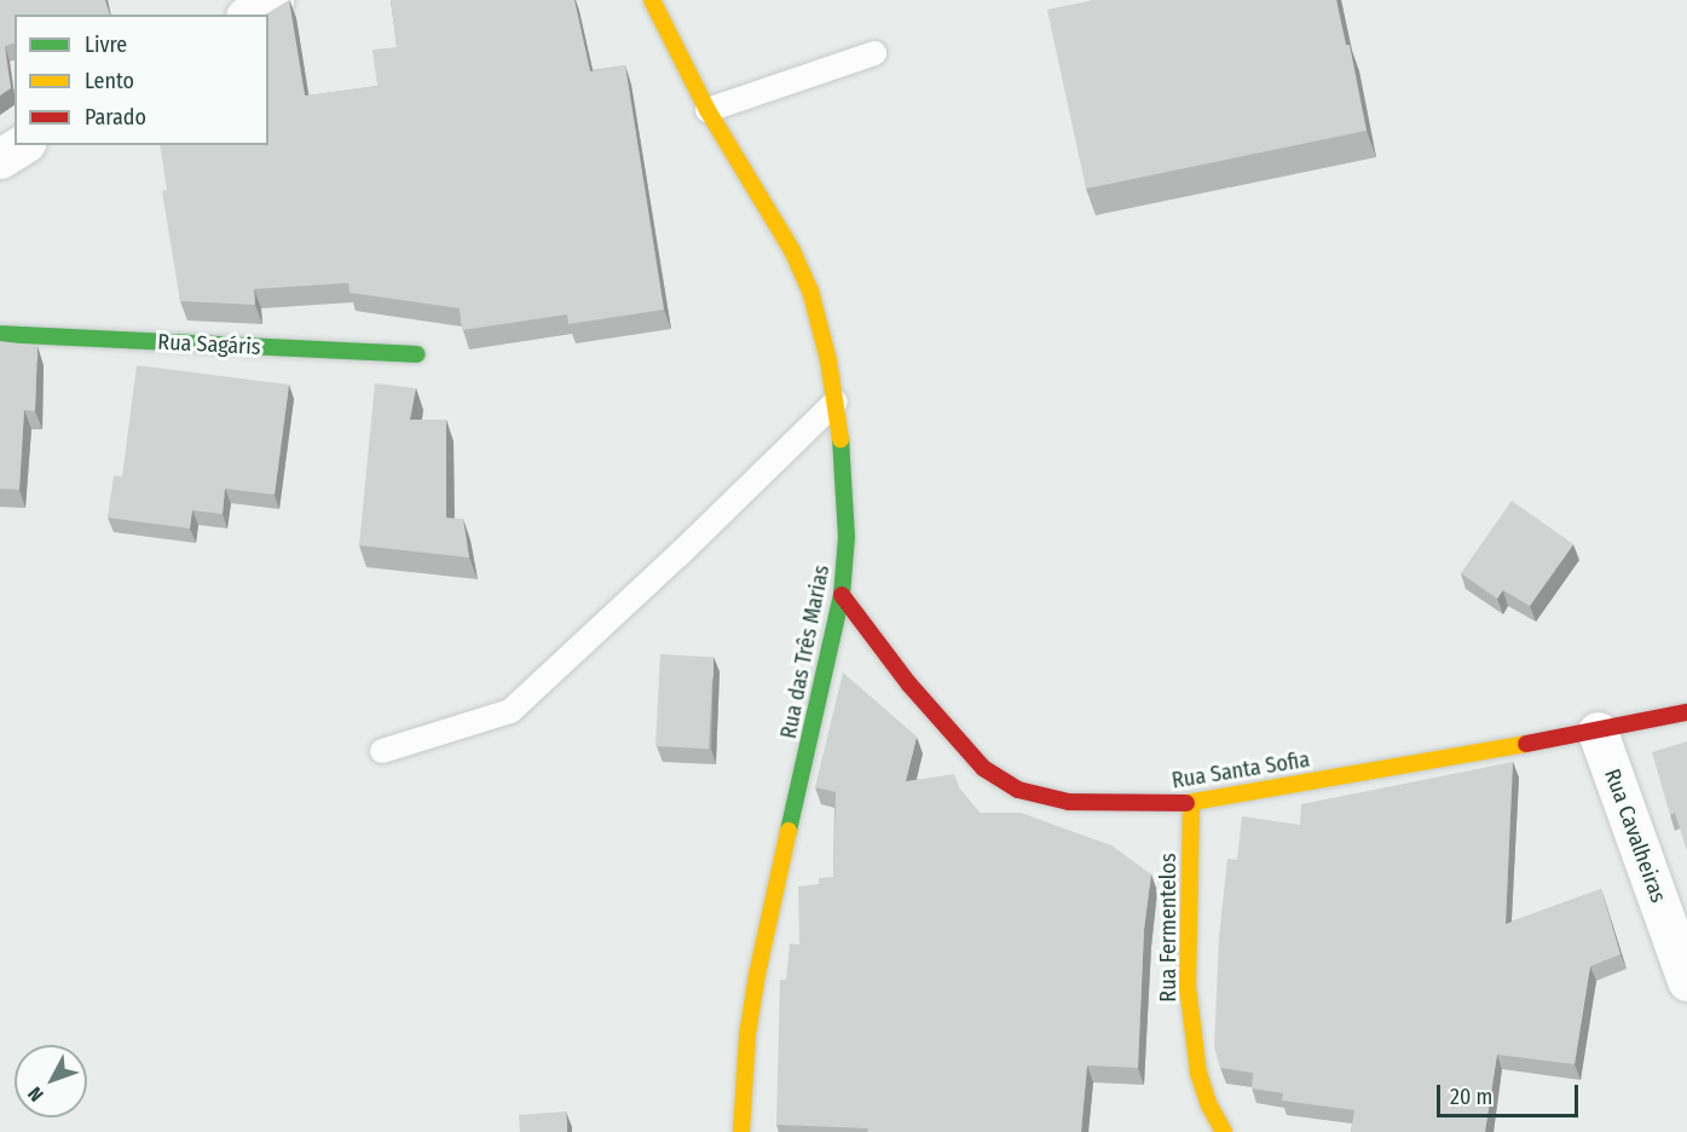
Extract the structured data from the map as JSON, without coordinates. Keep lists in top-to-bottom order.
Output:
{
  "streets": {
    "street": [
      "Rua Sagáris",
      "Rua das Três Marias",
      "Rua Santa Sofia",
      "Rua Cavalheiras",
      "Rua Fermentelos"
    ]
  },
  "crossings": [
    ["Rua das Três Marias", "Rua Santa Sofia"],
    ["Rua Santa Sofia", "Rua Cavalheiras"],
    ["Rua Santa Sofia", "Rua Fermentelos"]
  ],
  "legend": ["Livre", "Lento", "Parado"],
  "scale_bar": "20 m",
  "north": "bottom left"
}
